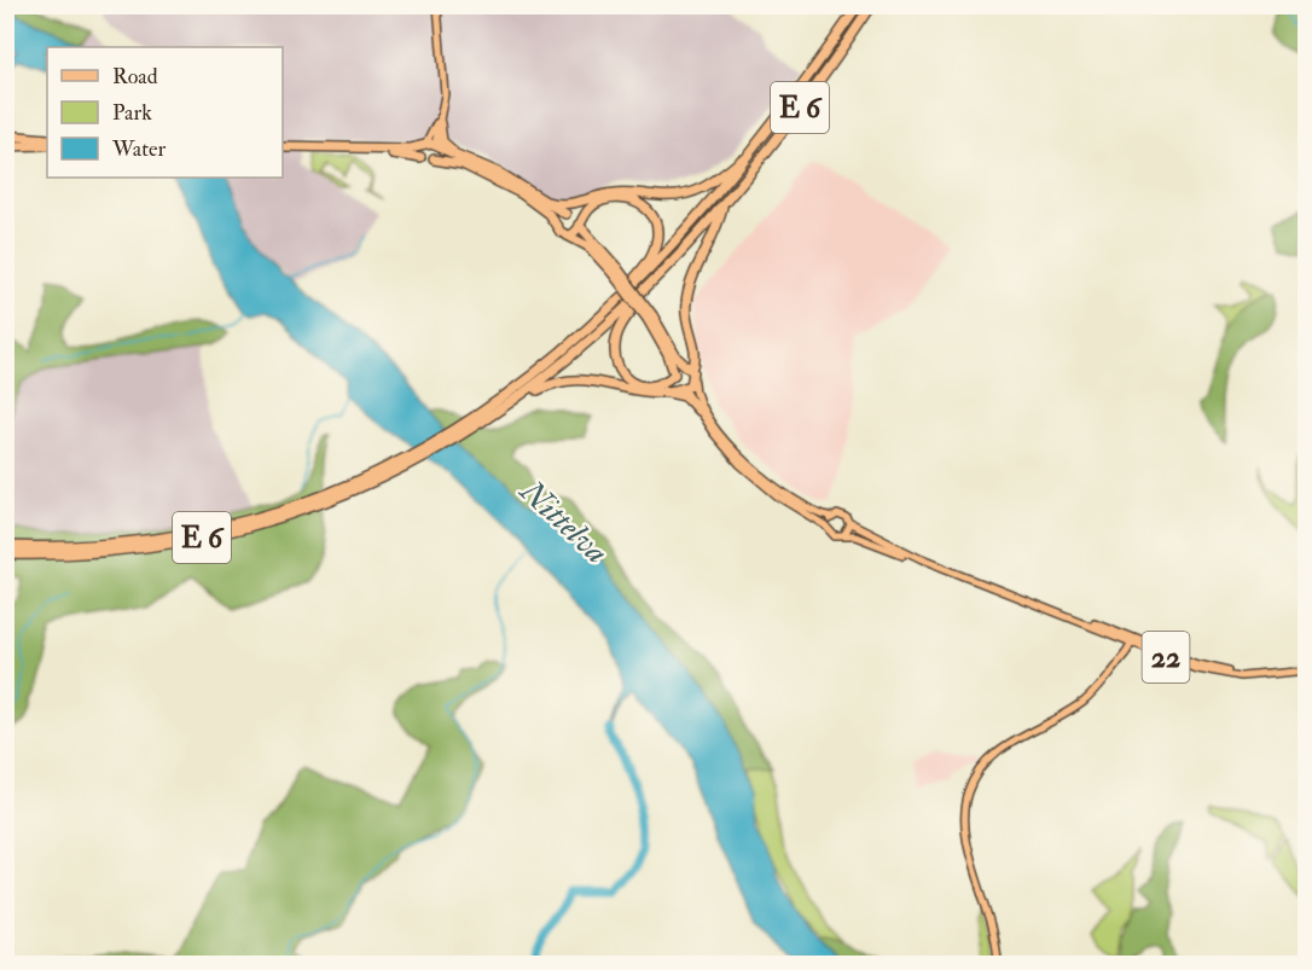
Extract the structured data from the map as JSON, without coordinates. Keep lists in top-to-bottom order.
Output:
{
  "streets": {
    "highway": ["E 6", "22"]
  },
  "crossings": [
    ["E 6", "22"]
  ],
  "water": ["Nittelva"],
  "legend": ["Road", "Park", "Water"]
}
